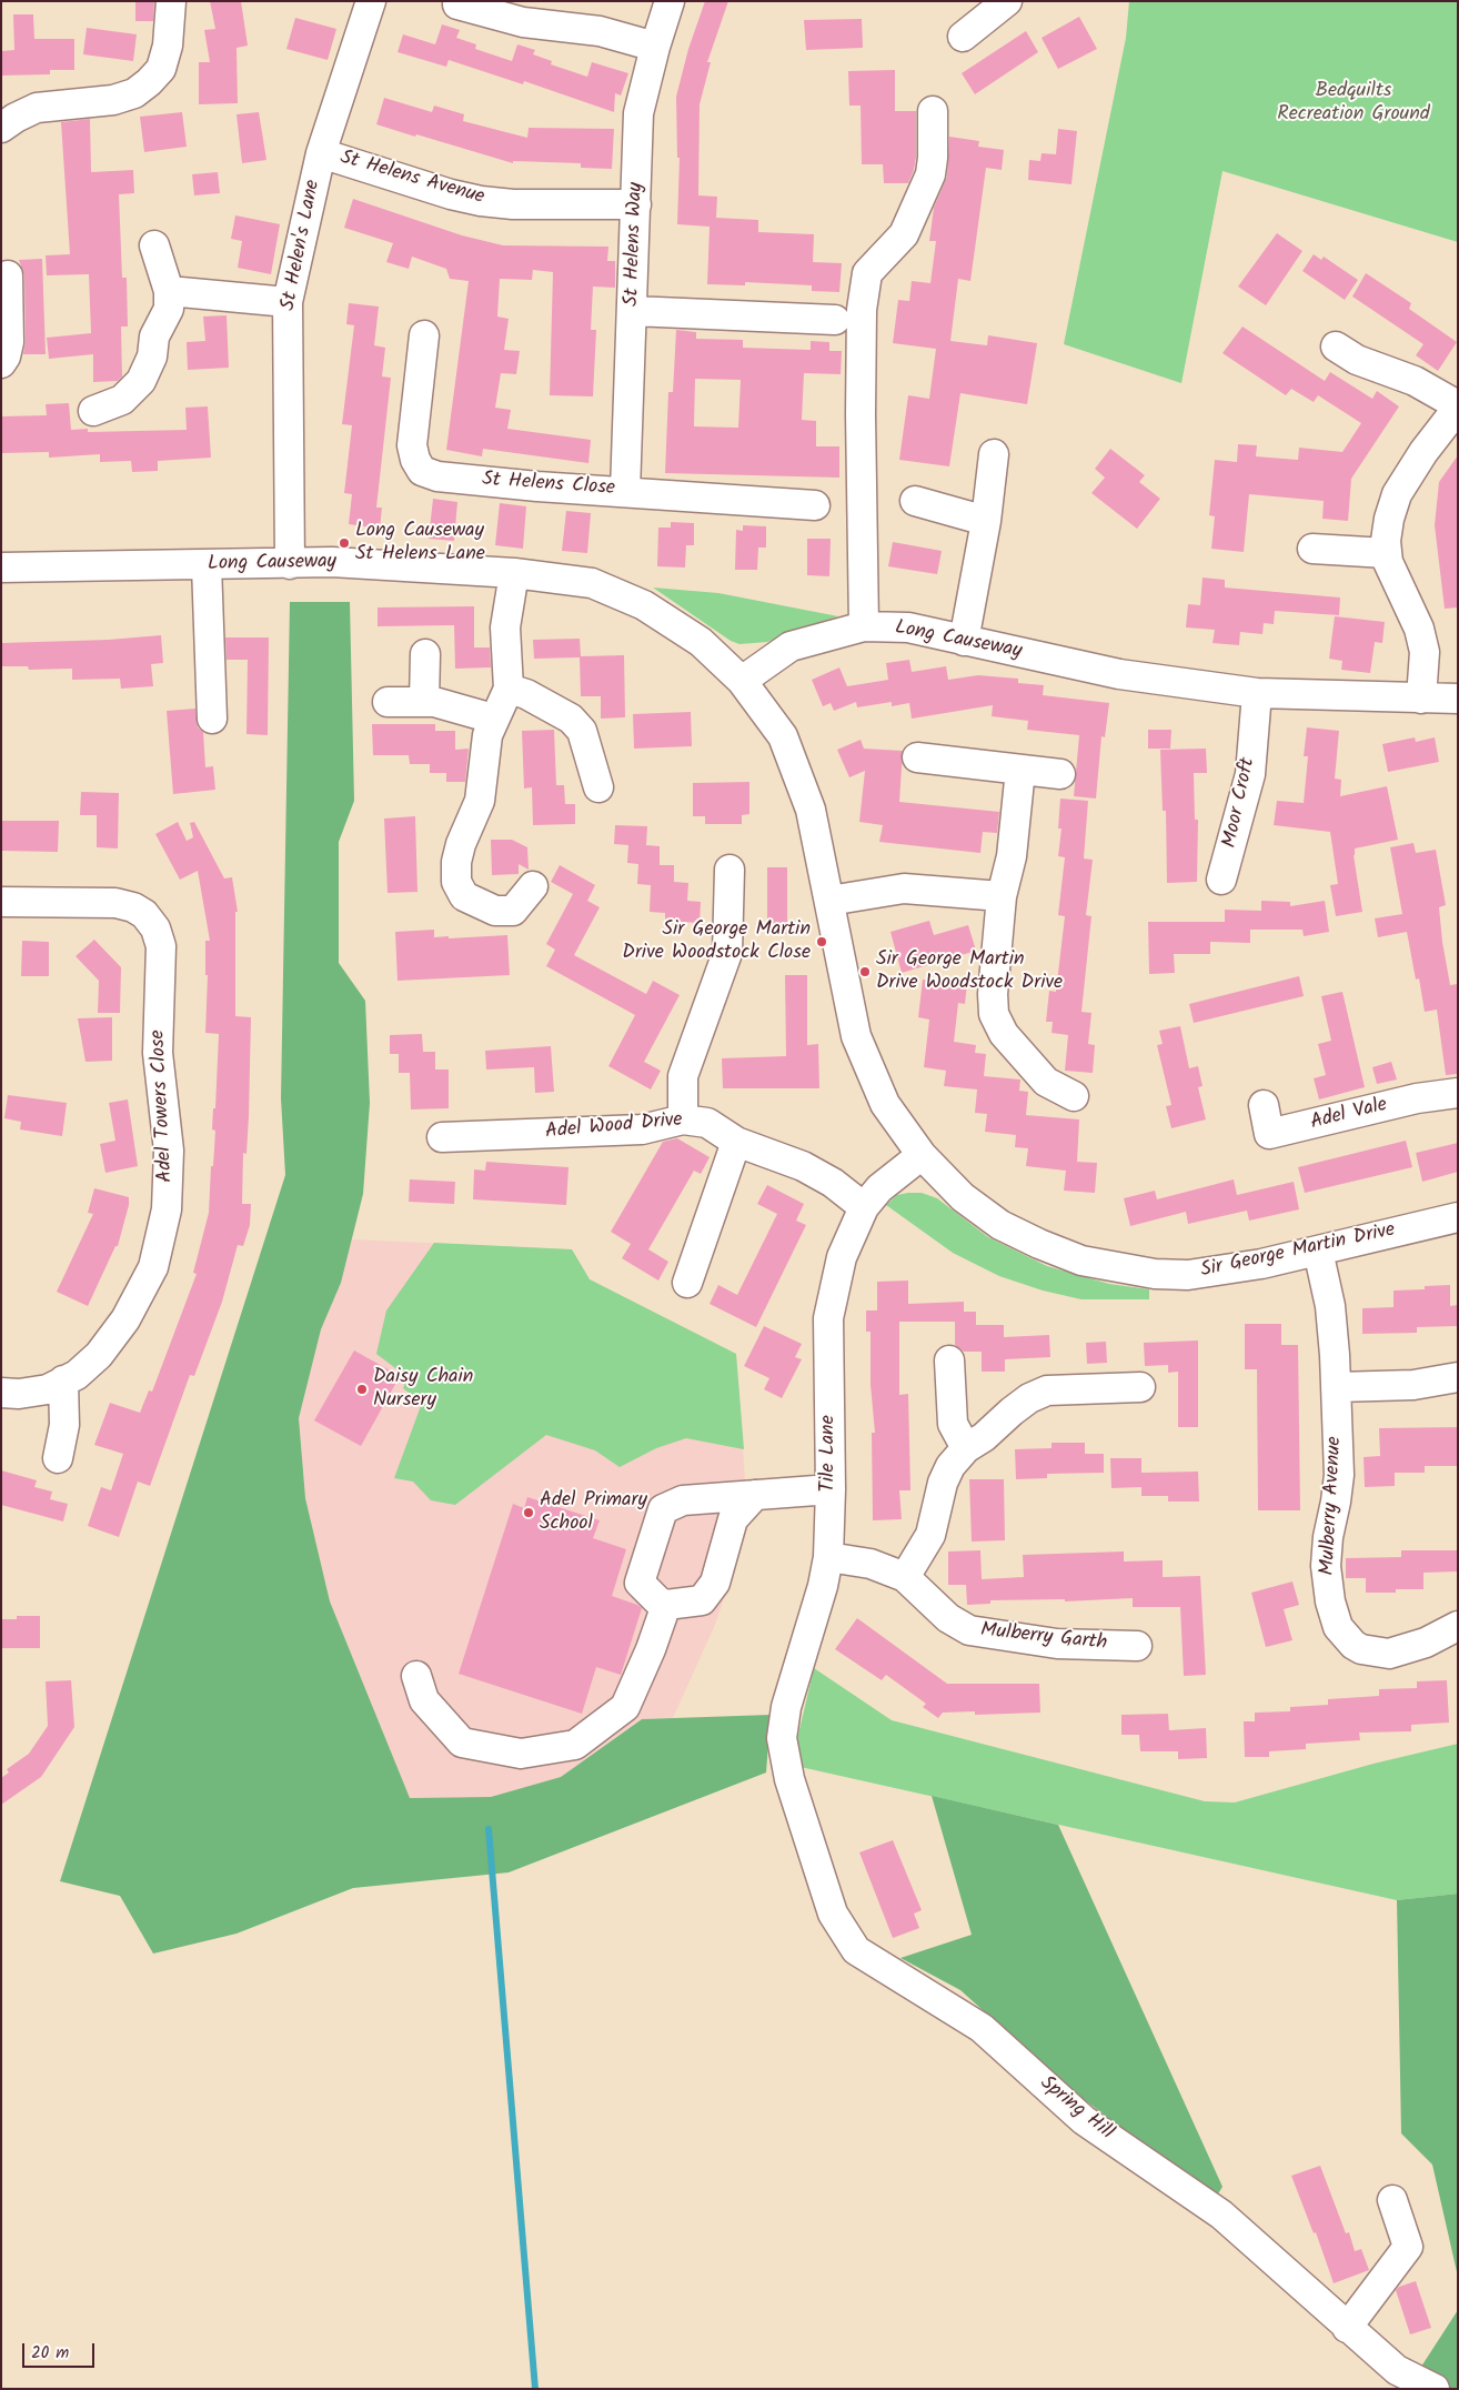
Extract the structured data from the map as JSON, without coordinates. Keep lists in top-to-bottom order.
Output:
{
  "streets": {
    "street": [
      "St Helens Avenue",
      "St Helens Way",
      "St Helen's Lane",
      "St Helens Close",
      "Long Causeway",
      "Moor Croft",
      "Adel Towers Close",
      "Adel Vale",
      "Adel Wood Drive",
      "Sir George Martin Drive",
      "Tile Lane",
      "Mulberry Avenue",
      "Mulberry Garth",
      "Spring Hill"
    ]
  },
  "crossings": [
    ["St Helens Avenue", "St Helens Way"],
    ["St Helens Avenue", "St Helen's Lane"],
    ["St Helens Way", "St Helens Close"],
    ["St Helen's Lane", "Long Causeway"],
    ["Long Causeway", "Moor Croft"],
    ["Long Causeway", "Sir George Martin Drive"],
    ["Adel Wood Drive", "Tile Lane"],
    ["Sir George Martin Drive", "Tile Lane"],
    ["Sir George Martin Drive", "Mulberry Avenue"],
    ["Tile Lane", "Spring Hill"]
  ],
  "parks": ["Bedquilts Recreation Ground"],
  "places": [
    "Long Causeway St Helens Lane",
    "Sir George Martin Drive Woodstock Close",
    "Sir George Martin Drive Woodstock Drive",
    "Daisy Chain Nursery",
    "Adel Primary School"
  ],
  "scale_bar": "20 m"
}
